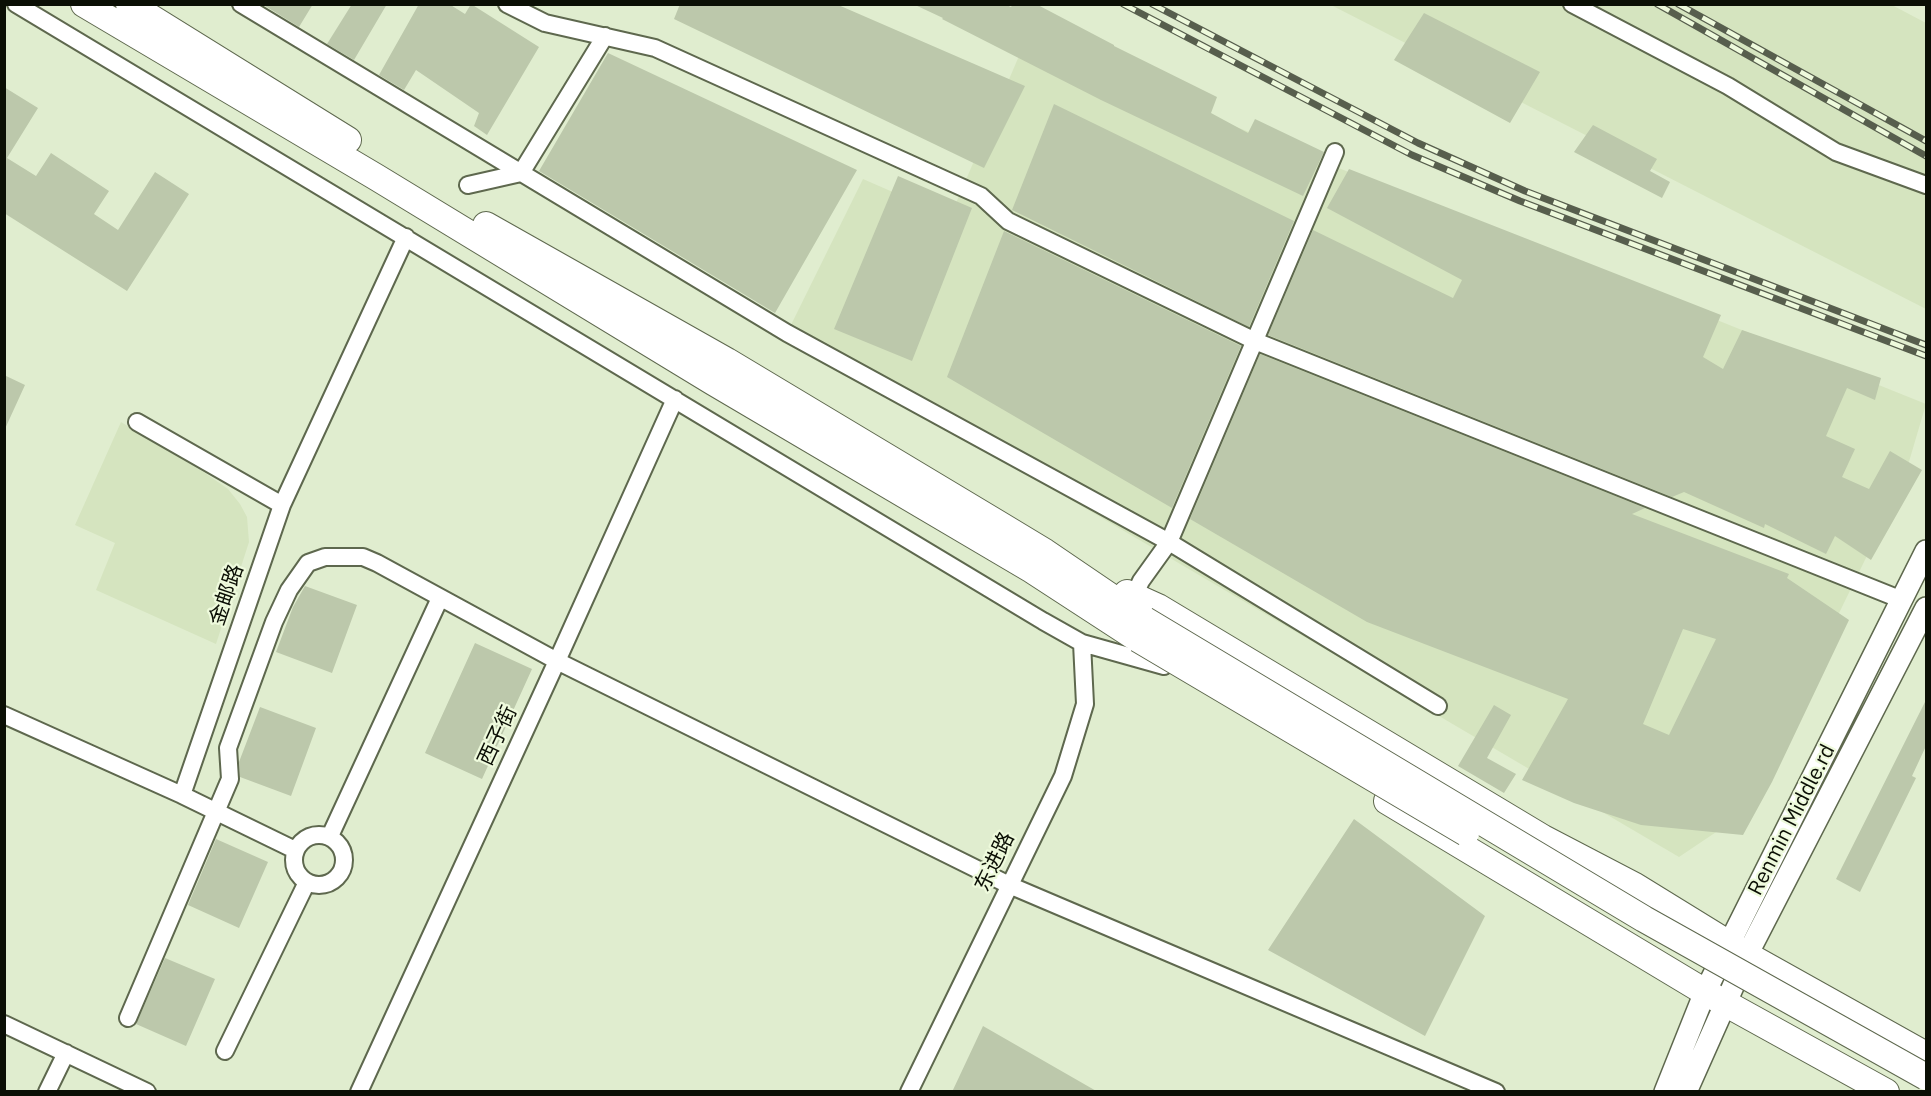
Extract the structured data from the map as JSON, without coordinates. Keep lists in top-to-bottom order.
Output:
{
  "streets": {
    "main road": ["Renmin Middle.rd"],
    "street": ["金邮路", "西子街", "东进路"]
  }
}
